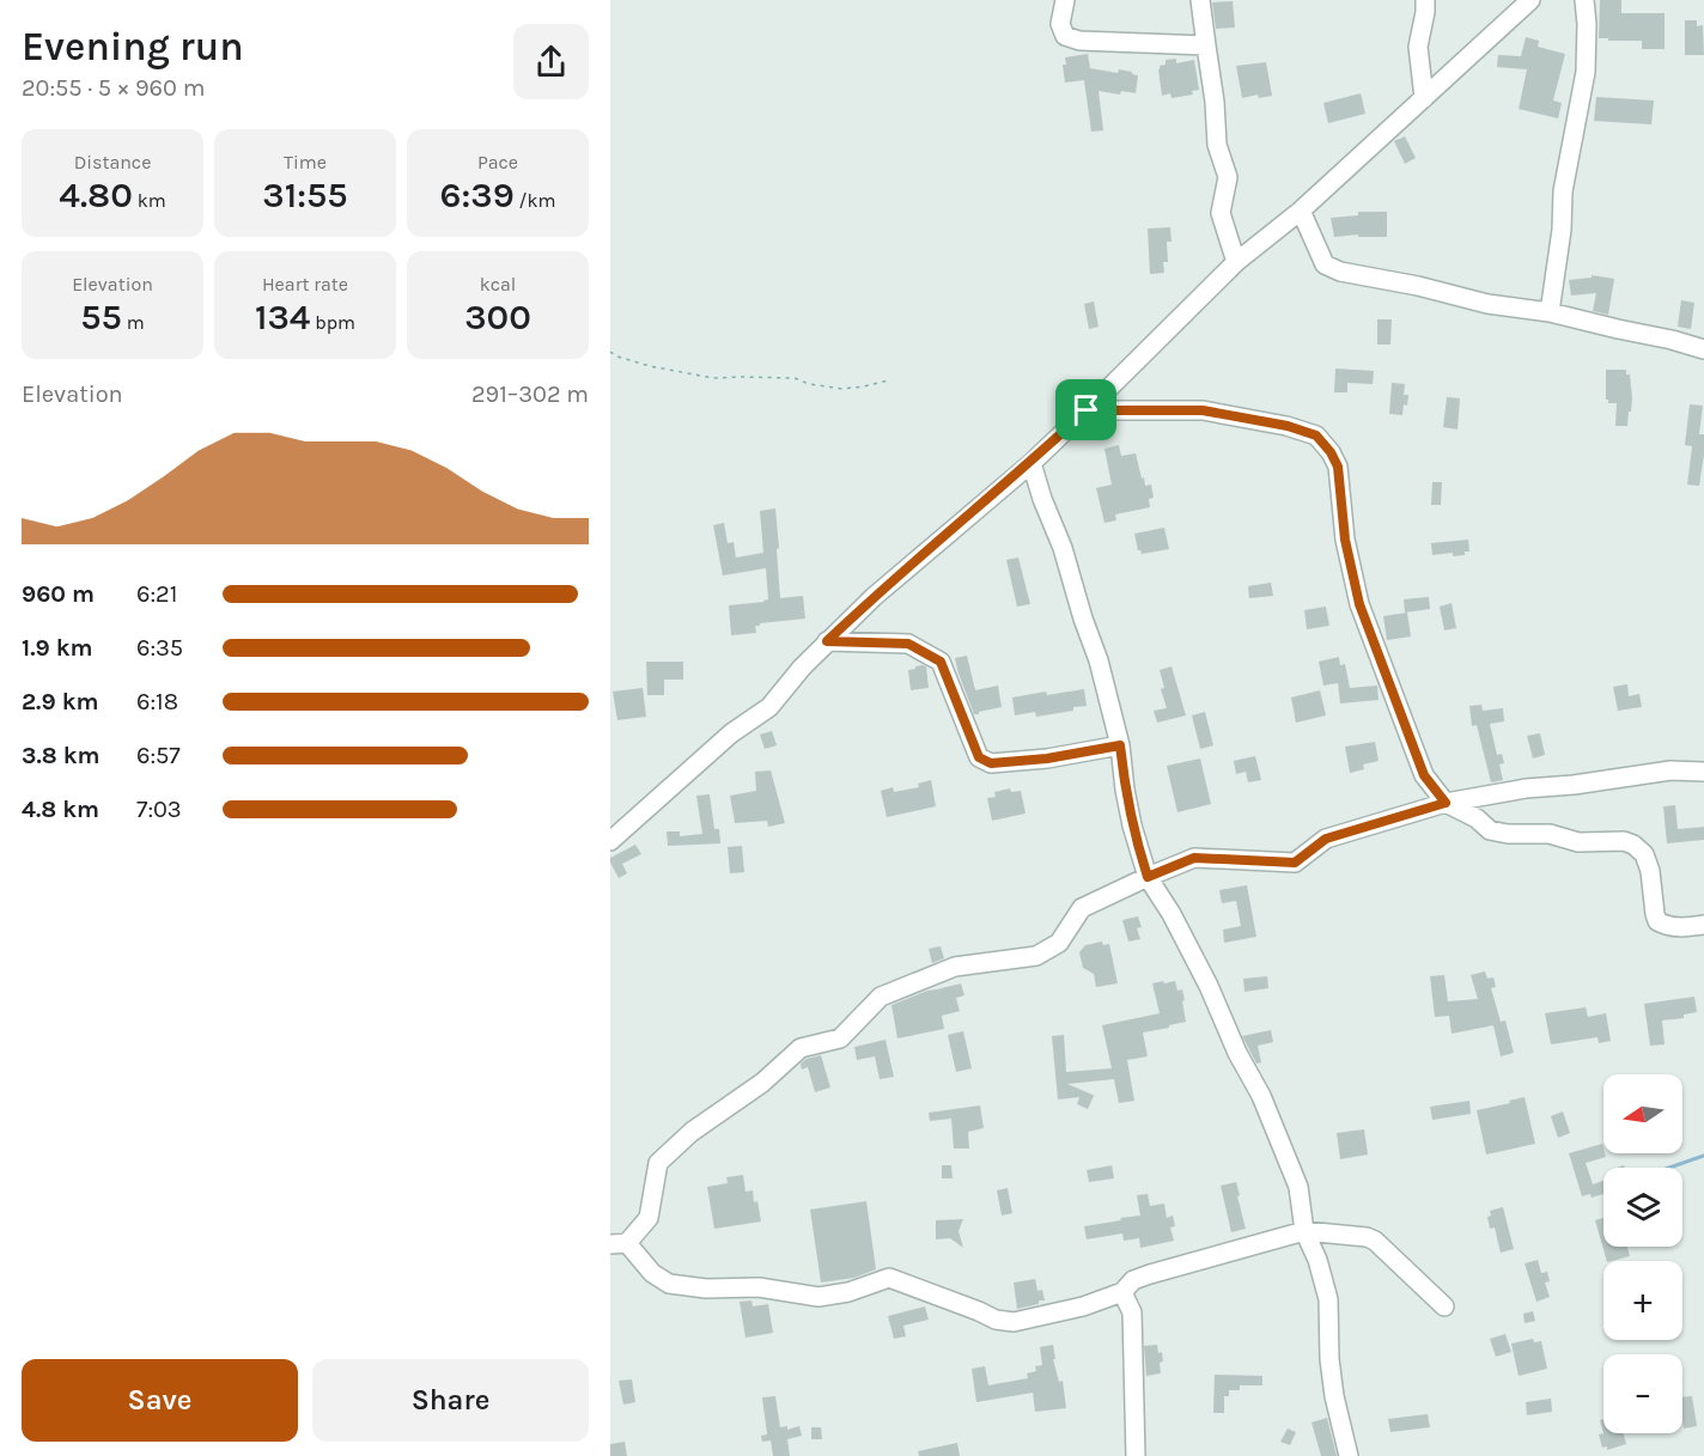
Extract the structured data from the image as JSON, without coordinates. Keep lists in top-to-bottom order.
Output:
{
  "north": "left",
  "page": {
    "heading": ["Evening run", "20:55 · 5 × 960 m"],
    "stats": [
      ["Distance", "4.80 km"],
      ["Time", "31:55"],
      ["Pace", "6:39 /km"],
      ["Elevation", "55 m"],
      ["Heart rate", "134 bpm"],
      ["kcal", "300"]
    ],
    "chart": ["Elevation", "291–302 m"],
    "list": [
      {
        "name": "960 m",
        "note": "6:21"
      },
      {
        "name": "1.9 km",
        "note": "6:35"
      },
      {
        "name": "2.9 km",
        "note": "6:18"
      },
      {
        "name": "3.8 km",
        "note": "6:57"
      },
      {
        "name": "4.8 km",
        "note": "7:03"
      }
    ],
    "map_buttons": ["+", "−"],
    "buttons": ["Save", "Share"]
  }
}
